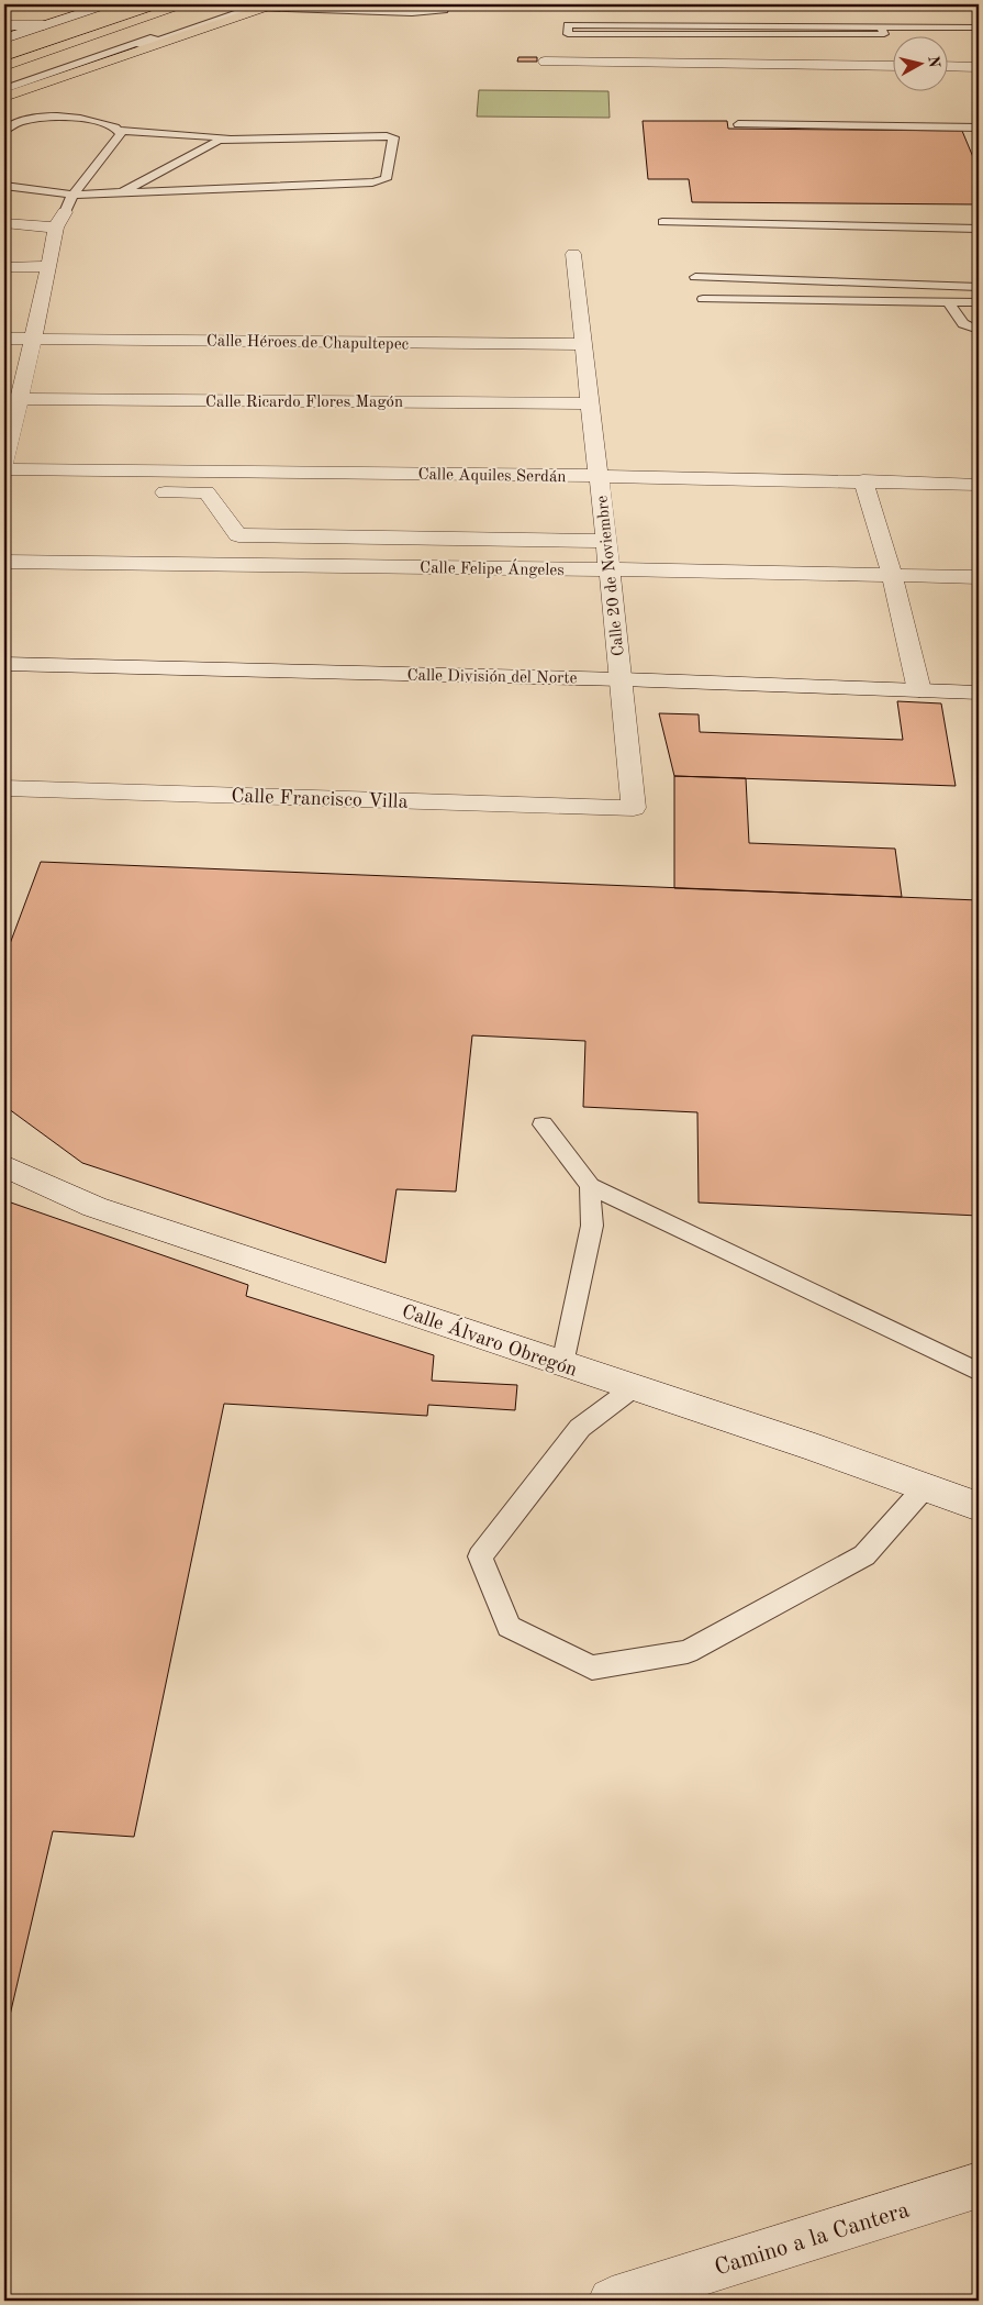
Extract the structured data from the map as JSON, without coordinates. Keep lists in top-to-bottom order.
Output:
{
  "streets": {
    "street": [
      "Calle Héroes de Chapultepec",
      "Calle Ricardo Flores Magón",
      "Calle Aquiles Serdán",
      "Calle Felipe Ángeles",
      "Calle 20 de Noviembre",
      "Calle División del Norte",
      "Calle Francisco Villa",
      "Calle Álvaro Obregón",
      "Camino a la Cantera"
    ]
  },
  "crossings": [
    ["Calle Héroes de Chapultepec", "Calle 20 de Noviembre"],
    ["Calle Ricardo Flores Magón", "Calle 20 de Noviembre"],
    ["Calle Aquiles Serdán", "Calle 20 de Noviembre"],
    ["Calle Felipe Ángeles", "Calle 20 de Noviembre"],
    ["Calle 20 de Noviembre", "Calle División del Norte"],
    ["Calle 20 de Noviembre", "Calle Francisco Villa"]
  ],
  "north": "right"
}
